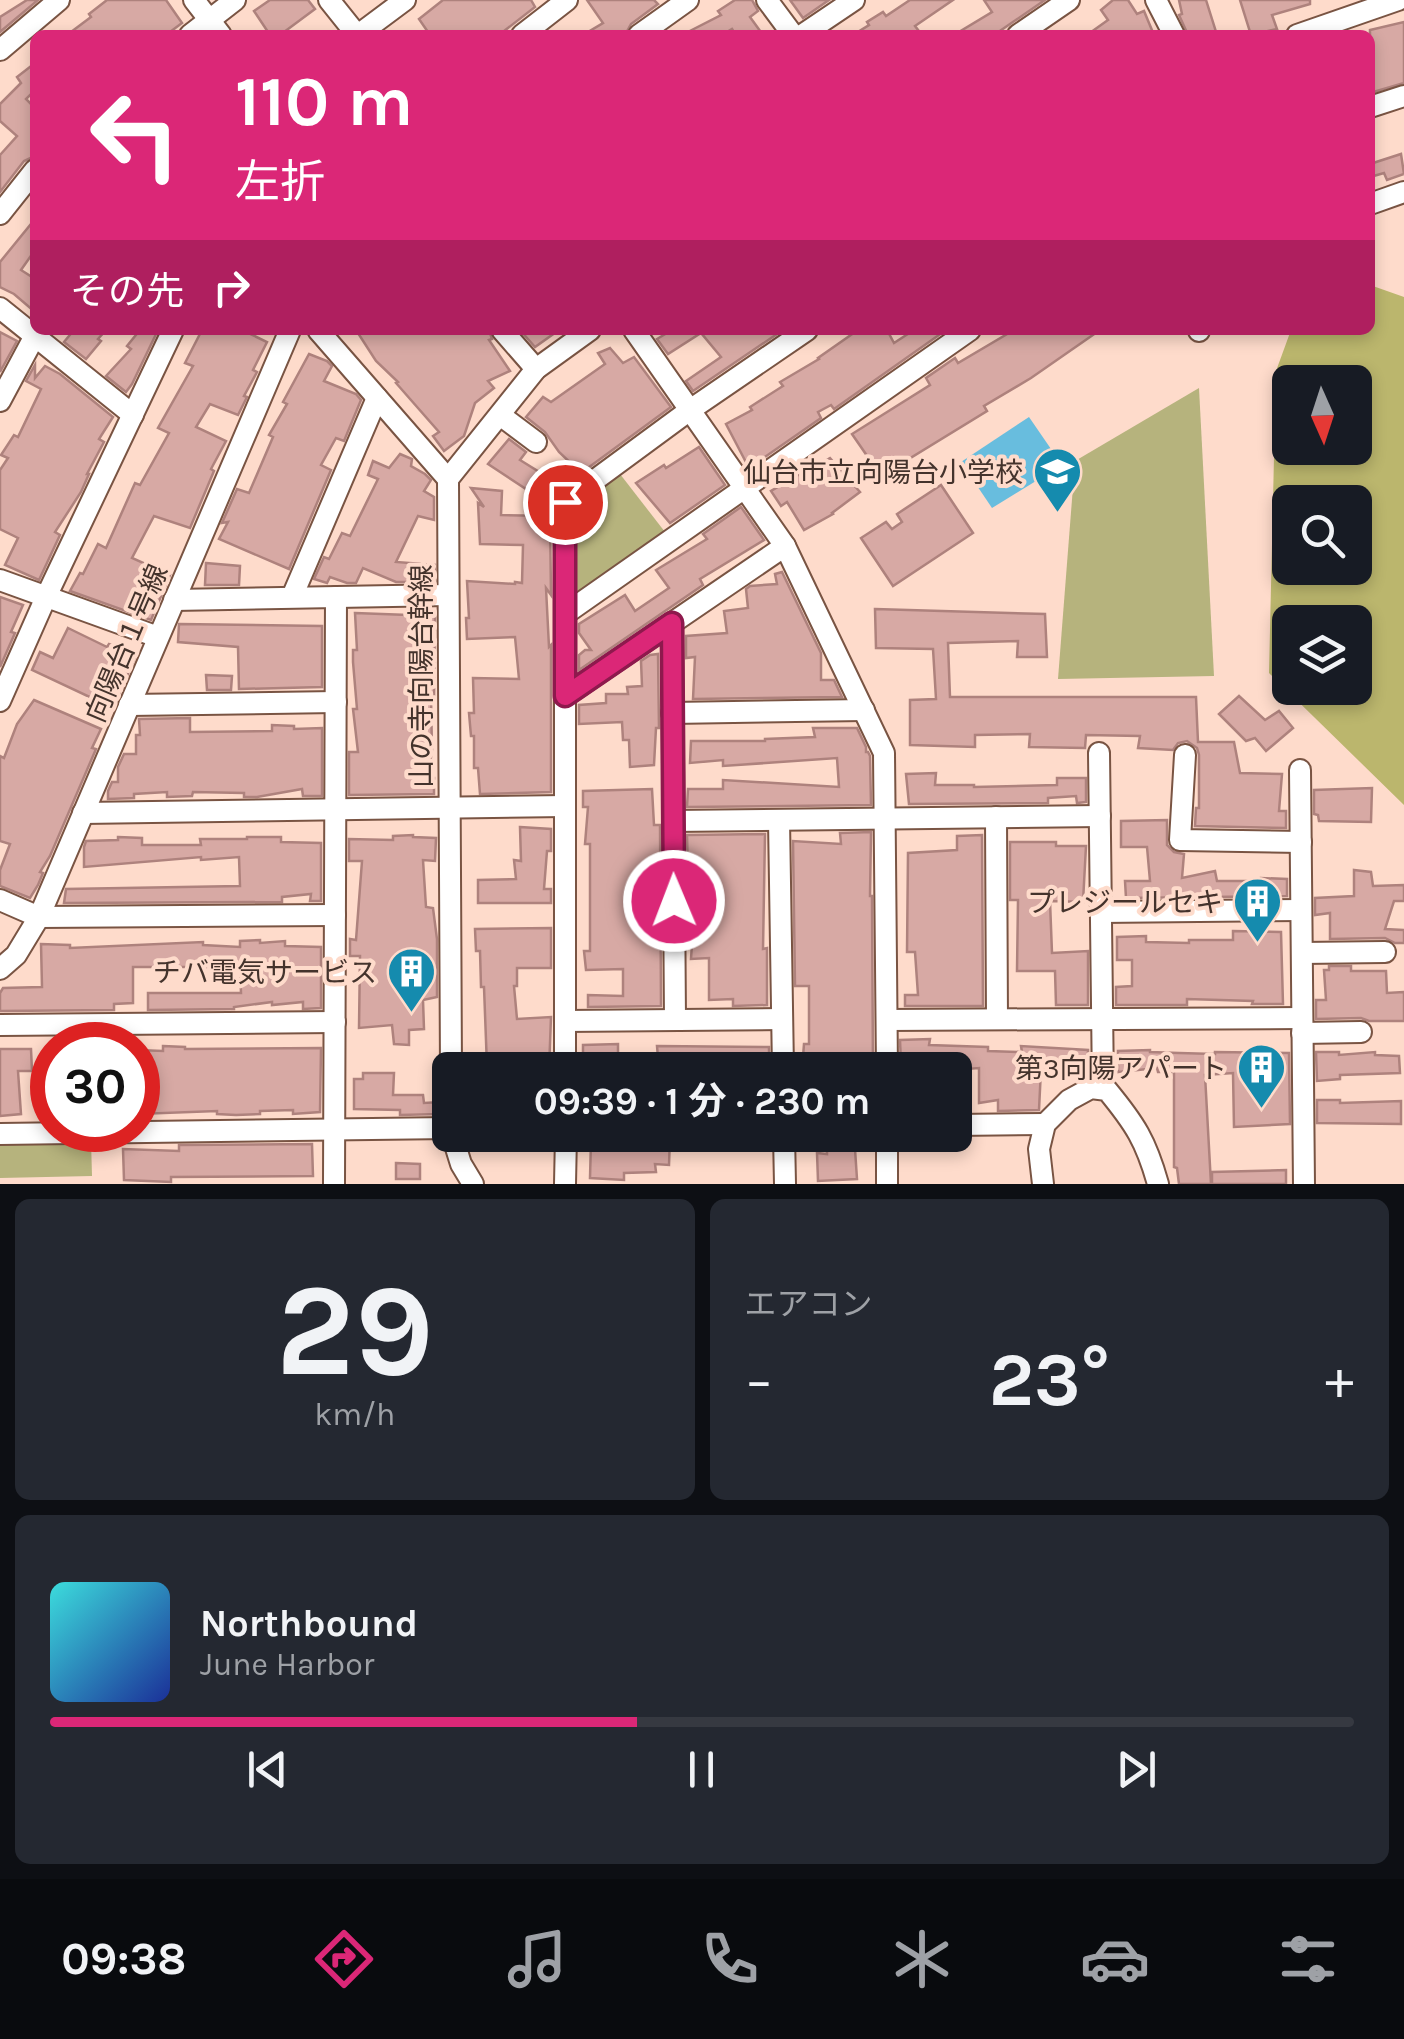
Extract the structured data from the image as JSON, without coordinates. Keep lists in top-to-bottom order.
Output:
{
  "streets": {
    "street": ["向陽台１号線", "山の寺向陽台幹線"]
  },
  "places": {
    "school or university": ["仙台市立向陽台小学校"],
    "building": ["プレジールセキ", "チバ電気サービス", "第3向陽アパート"]
  },
  "north": "bottom",
  "page": {
    "turn": ["110 m", "左折"],
    "then": "その先",
    "limit": "30",
    "trip": "09:39 · 1 分 · 230 m",
    "tile": [
      ["29", "km/h"],
      "エアコン"
    ],
    "heat": ["−", "23°", "+"],
    "song": ["Northbound", "June Harbor"],
    "tabs": "09:38"
  }
}
